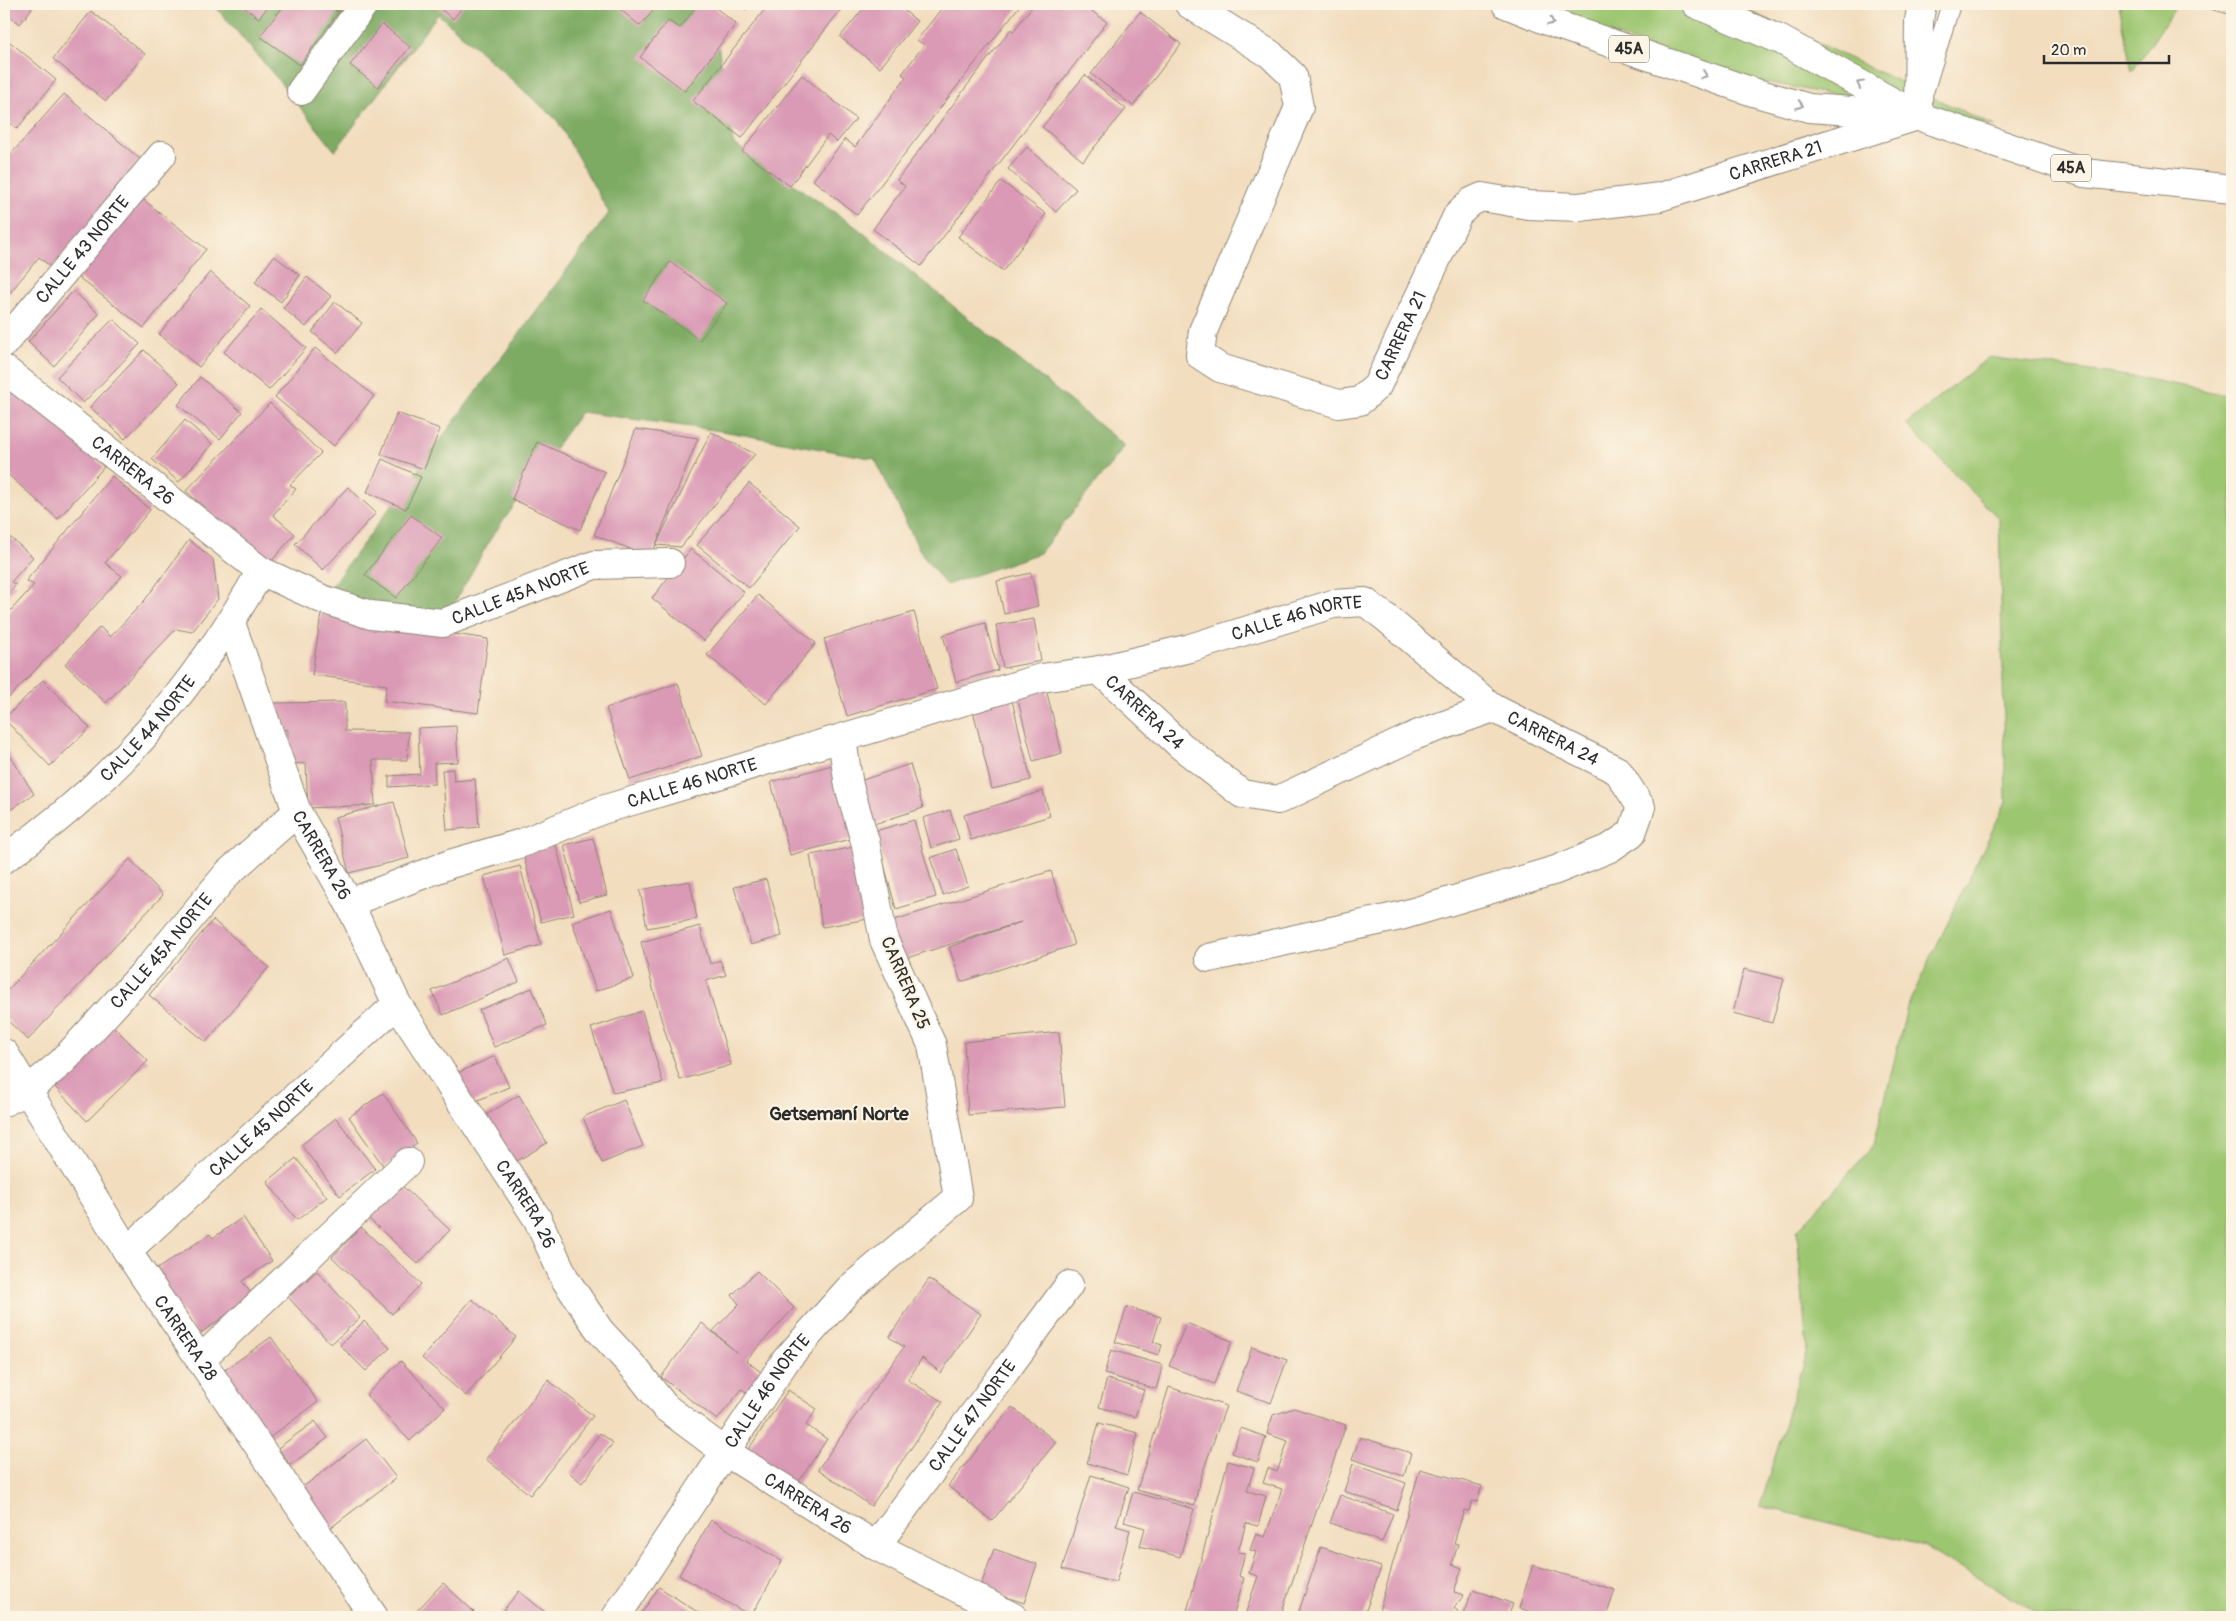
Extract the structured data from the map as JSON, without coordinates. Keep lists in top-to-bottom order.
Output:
{
  "streets": {
    "main road": [
      "45A",
      "CARRERA 21",
      "CALLE 43 NORTE",
      "CARRERA 26",
      "CALLE 45A NORTE",
      "CALLE 46 NORTE",
      "CARRERA 24",
      "CALLE 44 NORTE",
      "CARRERA 25",
      "CALLE 45 NORTE",
      "CARRERA 28",
      "CALLE 47 NORTE"
    ]
  },
  "crossings": [
    ["45A", "CARRERA 21"],
    ["CARRERA 26", "CALLE 45A NORTE"],
    ["CARRERA 26", "CALLE 46 NORTE"],
    ["CARRERA 26", "CALLE 44 NORTE"],
    ["CARRERA 26", "CALLE 45 NORTE"],
    ["CARRERA 26", "CALLE 47 NORTE"],
    ["CALLE 45A NORTE", "CALLE 44 NORTE"],
    ["CALLE 45A NORTE", "CARRERA 28"],
    ["CALLE 46 NORTE", "CARRERA 24"],
    ["CALLE 46 NORTE", "CARRERA 25"],
    ["CALLE 45 NORTE", "CARRERA 28"]
  ],
  "districts": ["Getsemaní Norte"],
  "scale_bar": "20 m"
}
